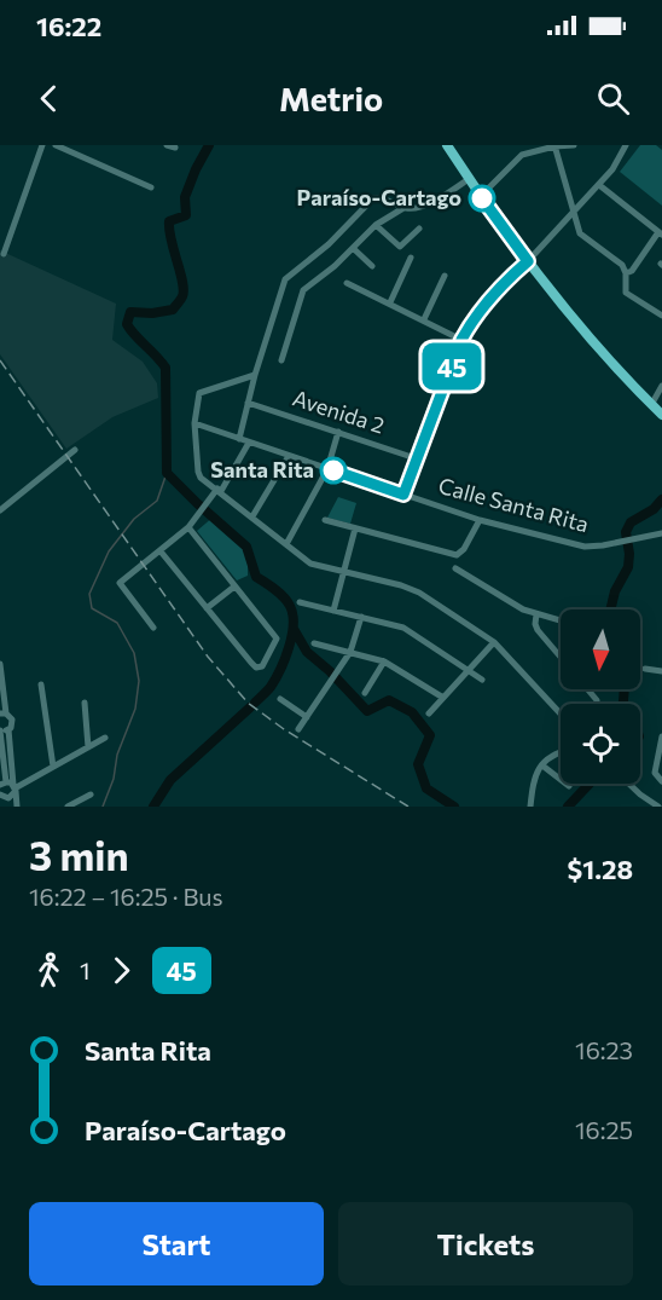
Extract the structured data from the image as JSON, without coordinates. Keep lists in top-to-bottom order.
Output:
{
  "streets": {
    "street": ["Avenida 2", "Calle Santa Rita"]
  },
  "places": ["Paraíso-Cartago", "Santa Rita"],
  "lines": ["bus line 45"],
  "north": "bottom",
  "page": {
    "status": "16:22",
    "header": "Metrio",
    "on_map": "45",
    "heading": ["3 min", "16:22 – 16:25 · Bus", "$1.28"],
    "legs": ["1", "45"],
    "list": [
      {
        "name": "Santa Rita",
        "value": "16:23"
      },
      {
        "name": "Paraíso-Cartago",
        "value": "16:25"
      }
    ],
    "buttons": ["Start", "Tickets"]
  }
}
